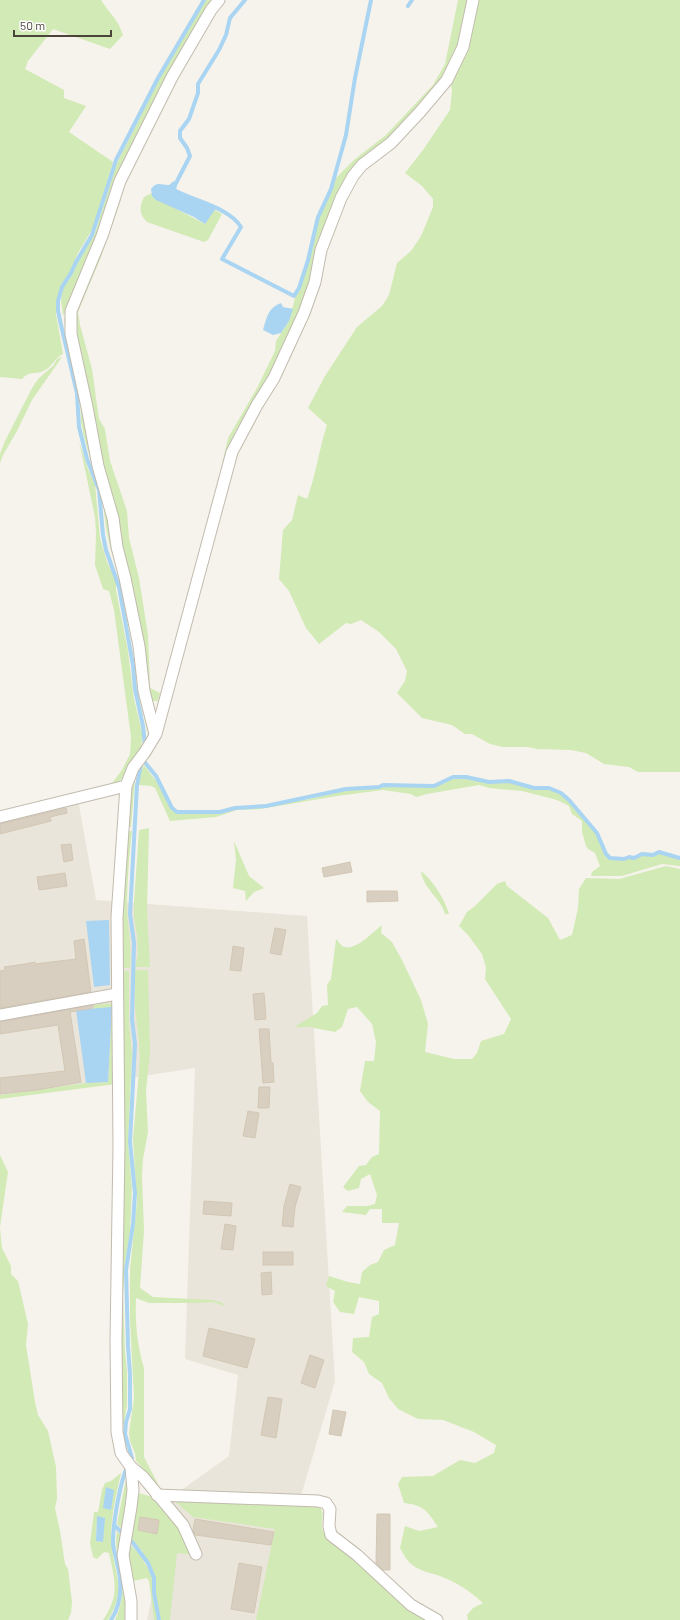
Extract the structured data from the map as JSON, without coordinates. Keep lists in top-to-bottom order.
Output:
{
  "scale_bar": "50 m"
}
